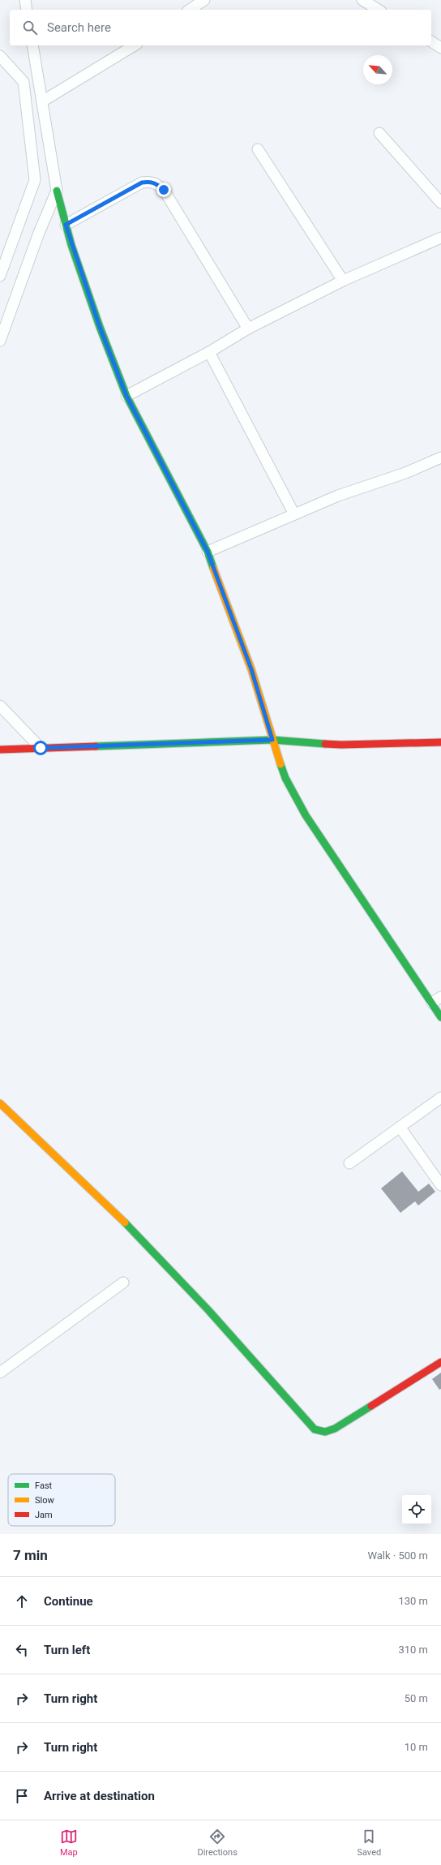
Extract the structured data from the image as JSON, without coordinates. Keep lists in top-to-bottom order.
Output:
{
  "legend": ["Fast", "Slow", "Jam"],
  "north": "top left",
  "page": {
    "search": "Search here",
    "heading": ["7 min", "Walk · 500 m"],
    "list": [
      ["Continue", "130 m"],
      ["Turn left", "310 m"],
      ["Turn right", "50 m"],
      ["Turn right", "10 m"],
      "Arrive at destination"
    ],
    "nav": ["Map", "Directions", "Saved"]
  }
}
